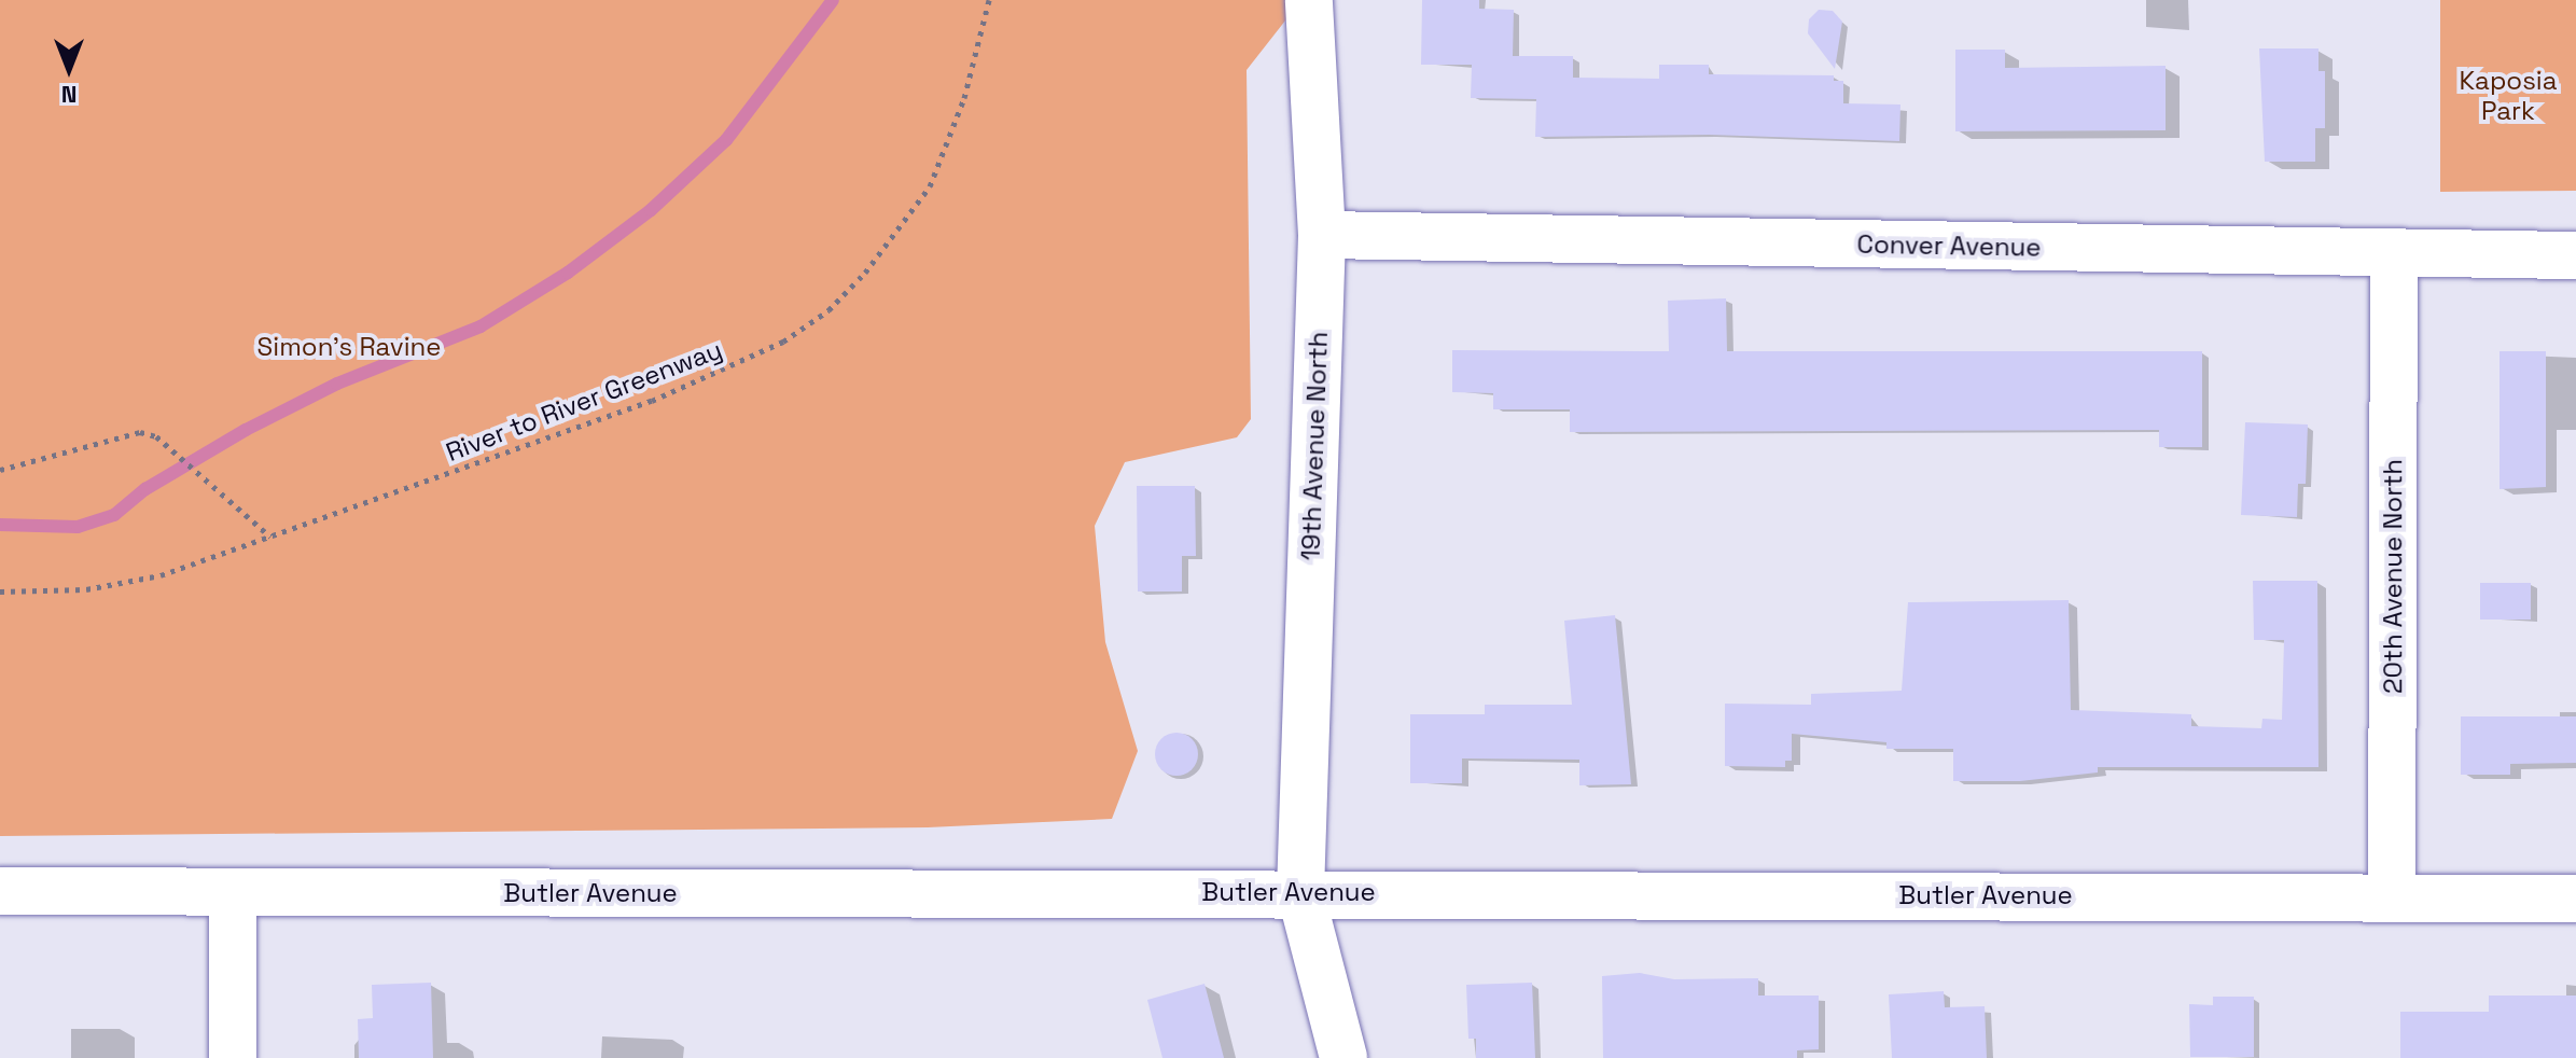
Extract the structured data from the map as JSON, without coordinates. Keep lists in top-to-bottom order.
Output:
{
  "streets": {
    "street": [
      "Conver Avenue",
      "19th Avenue North",
      "20th Avenue North",
      "Butler Avenue"
    ],
    "path": ["River to River Greenway"]
  },
  "crossings": [
    ["Conver Avenue", "19th Avenue North"],
    ["Conver Avenue", "20th Avenue North"],
    ["19th Avenue North", "Butler Avenue"],
    ["20th Avenue North", "Butler Avenue"]
  ],
  "parks": ["Kaposia Park", "Simon's Ravine"],
  "north": "bottom"
}
